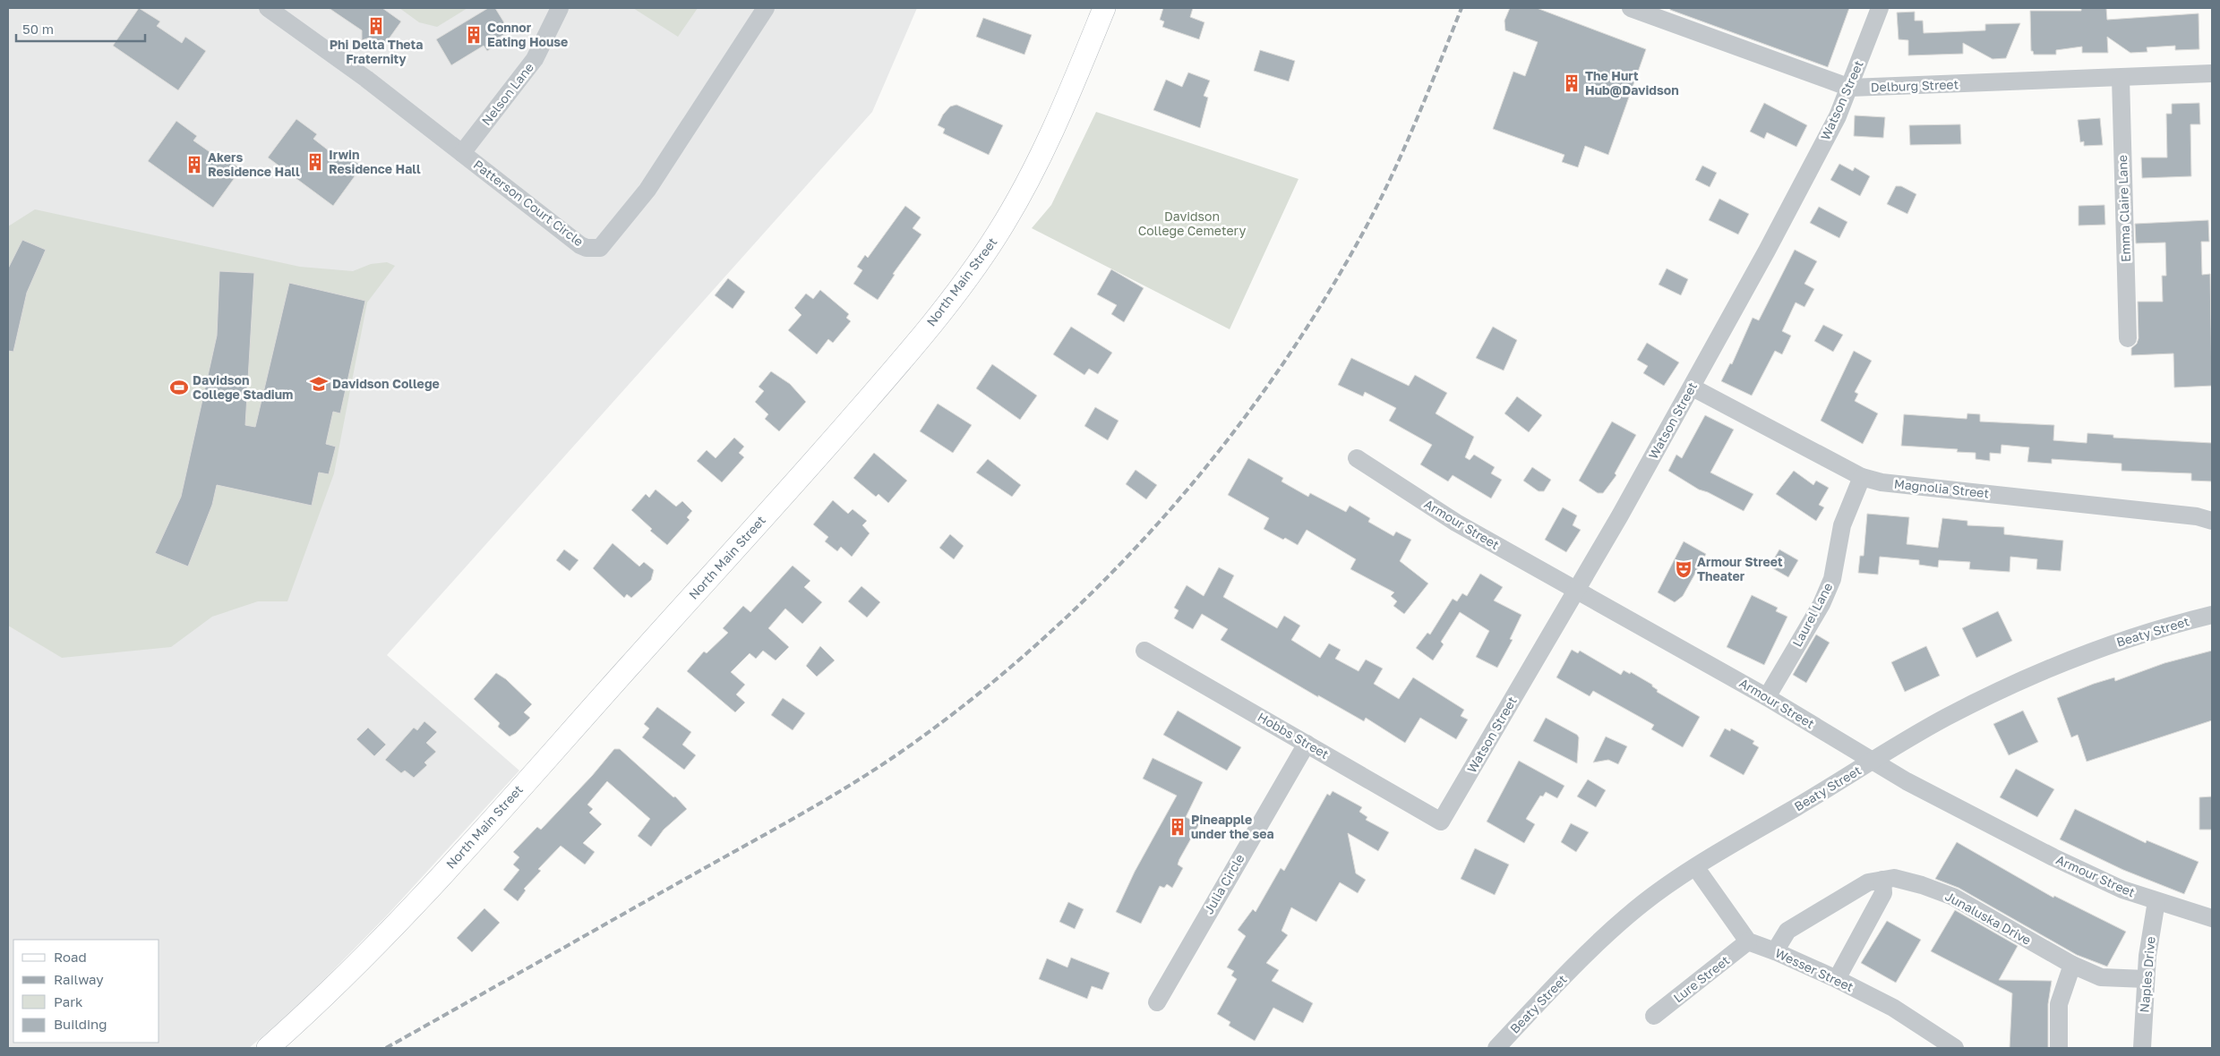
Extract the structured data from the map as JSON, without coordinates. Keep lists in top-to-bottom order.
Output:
{
  "streets": {
    "main road": ["North Main Street"],
    "street": [
      "Delburg Street",
      "Nelson Lane",
      "Watson Street",
      "Patterson Court Circle",
      "Emma Claire Lane",
      "Magnolia Street",
      "Armour Street",
      "Laurel Lane",
      "Beaty Street",
      "Hobbs Street",
      "Julia Circle",
      "Junaluska Drive",
      "Wesser Street",
      "Naples Drive",
      "Lure Street"
    ]
  },
  "crossings": [
    ["Delburg Street", "Watson Street"],
    ["Delburg Street", "Emma Claire Lane"],
    ["Nelson Lane", "Patterson Court Circle"],
    ["Watson Street", "Magnolia Street"],
    ["Watson Street", "Armour Street"],
    ["Watson Street", "Hobbs Street"],
    ["Magnolia Street", "Laurel Lane"],
    ["Armour Street", "Laurel Lane"],
    ["Armour Street", "Beaty Street"],
    ["Armour Street", "Naples Drive"],
    ["Hobbs Street", "Julia Circle"],
    ["Junaluska Drive", "Wesser Street"],
    ["Junaluska Drive", "Naples Drive"],
    ["Wesser Street", "Lure Street"]
  ],
  "parks": ["Davidson College Cemetery"],
  "places": {
    "building": [
      "Phi Delta Theta Fraternity",
      "Connor Eating House",
      "The Hurt Hub@Davidson",
      "Irwin Residence Hall",
      "Akers Residence Hall",
      "Pineapple under the sea"
    ],
    "school or university": ["Davidson College"],
    "sports": ["Davidson College Stadium"],
    "theatre": ["Armour Street Theater"]
  },
  "legend": [
    "Road",
    "Railway",
    "Park",
    "Building"
  ],
  "scale_bar": "50 m"
}
